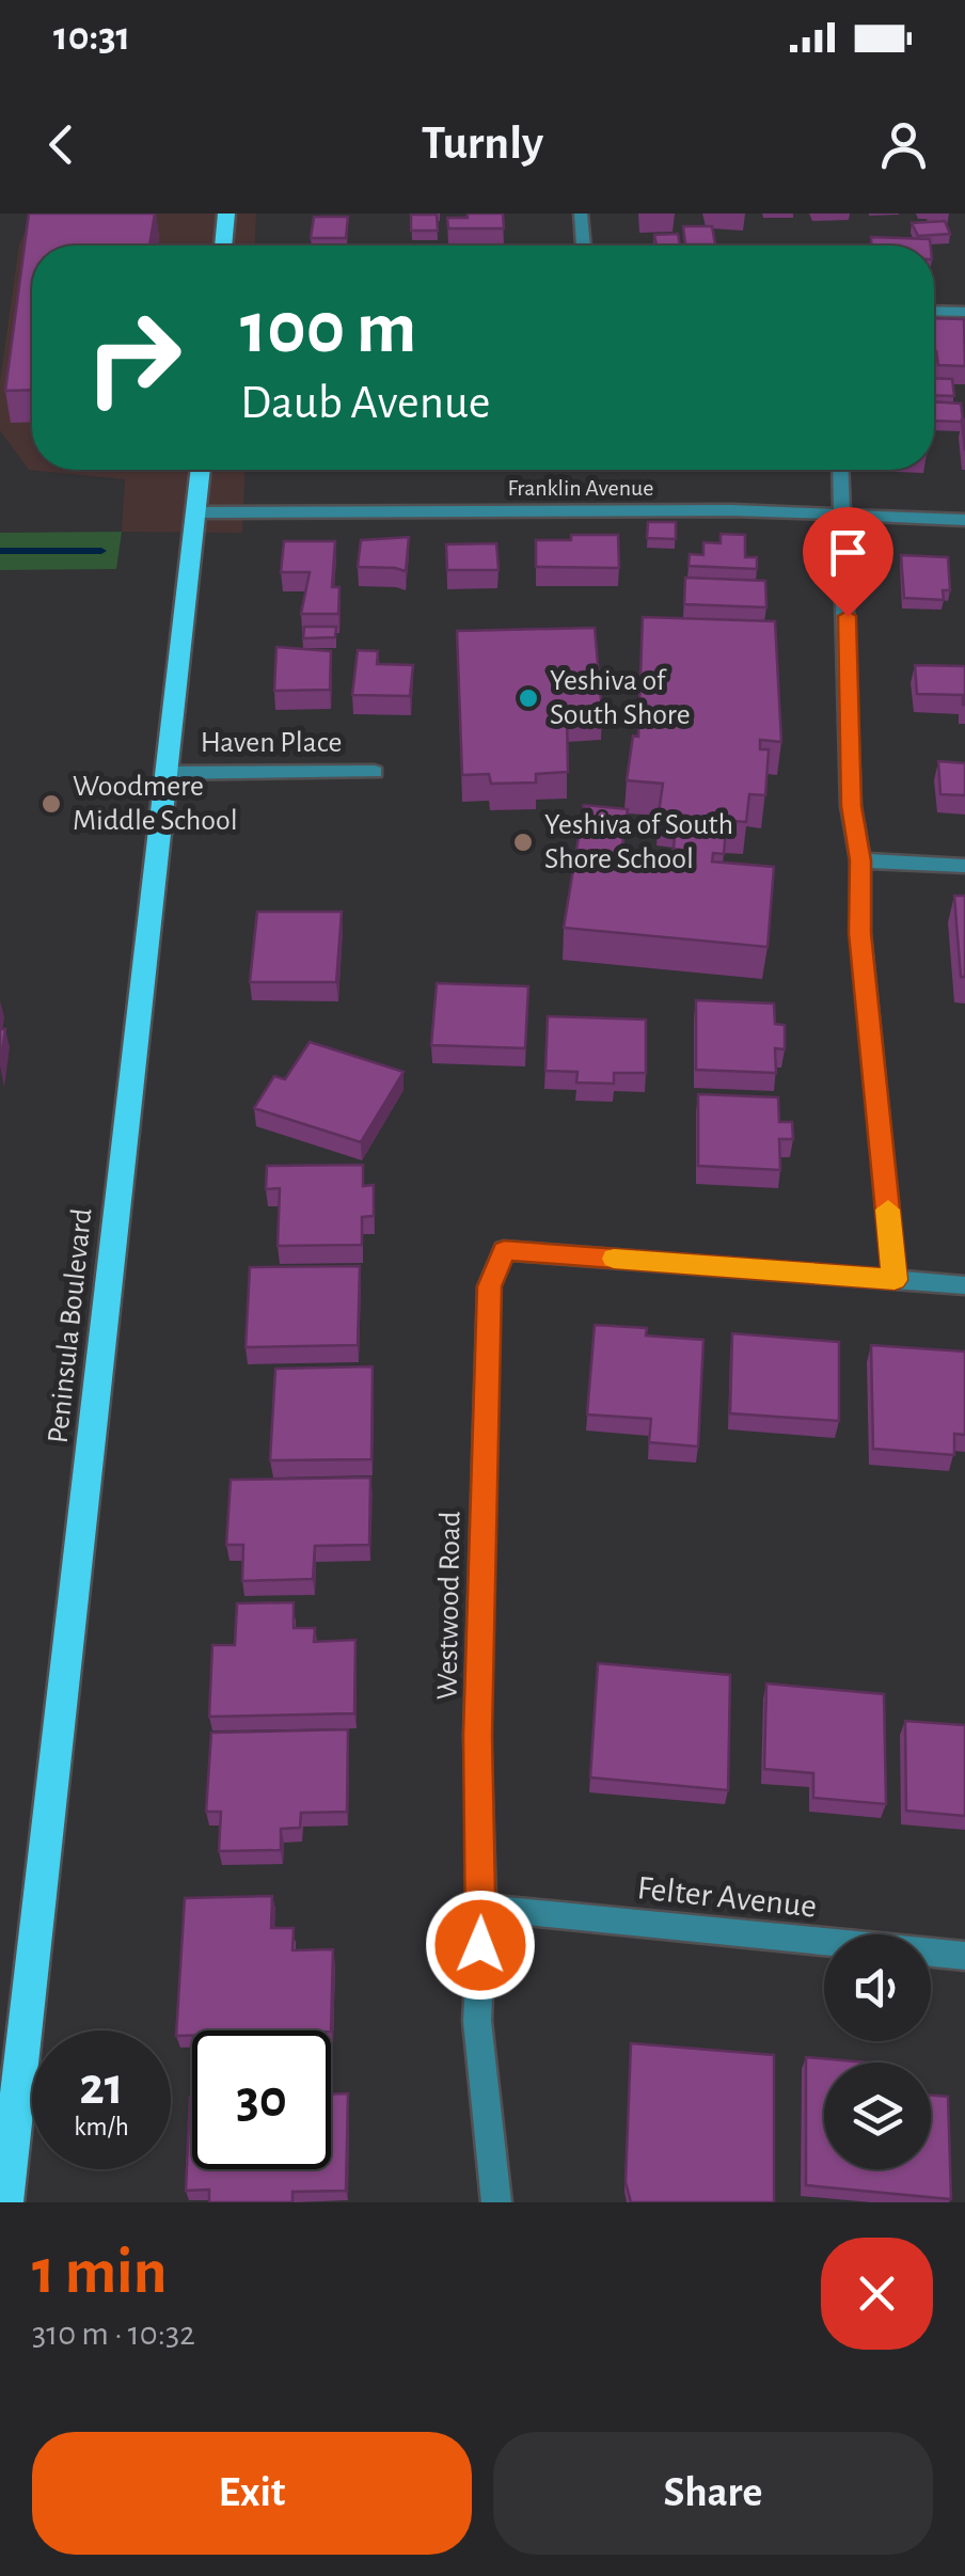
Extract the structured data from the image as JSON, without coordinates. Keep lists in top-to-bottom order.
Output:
{
  "streets": {
    "main road": ["Peninsula Boulevard"],
    "street": [
      "Franklin Avenue",
      "Haven Place",
      "Westwood Road",
      "Felter Avenue"
    ]
  },
  "crossings": [
    ["Franklin Avenue", "Peninsula Boulevard"],
    ["Haven Place", "Peninsula Boulevard"],
    ["Westwood Road", "Felter Avenue"]
  ],
  "places": ["Yeshiva of South Shore", "Woodmere Middle School", "Yeshiva of South Shore School"],
  "page": {
    "status": "10:31",
    "header": "Turnly",
    "turn": ["100 m", "Daub Avenue"],
    "speed": "21 km/h",
    "limit": "30",
    "heading": ["1 min", "310 m · 10:32"],
    "buttons": ["Exit", "Share"]
  }
}
